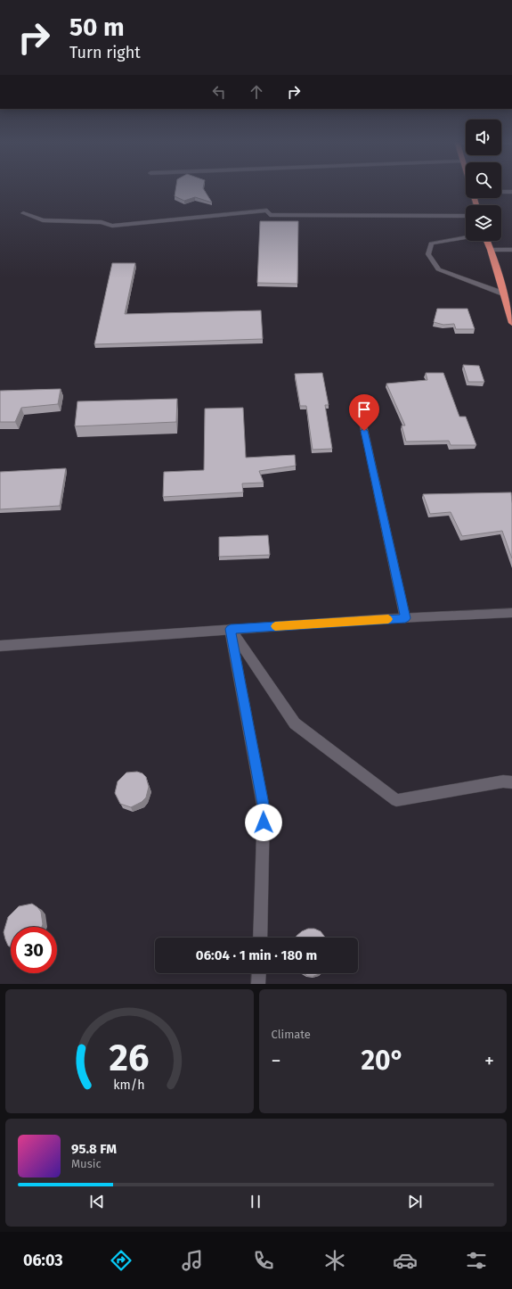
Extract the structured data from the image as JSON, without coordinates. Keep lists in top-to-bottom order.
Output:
{
  "page": {
    "turn": ["50 m", "Turn right"],
    "limit": "30",
    "trip": "06:04 · 1 min · 180 m",
    "tile": "Climate",
    "heat": ["−", "20°", "+"],
    "song": ["95.8 FM", "Music"],
    "tabs": "06:03",
    "gauge": ["26", "km/h"]
  }
}
